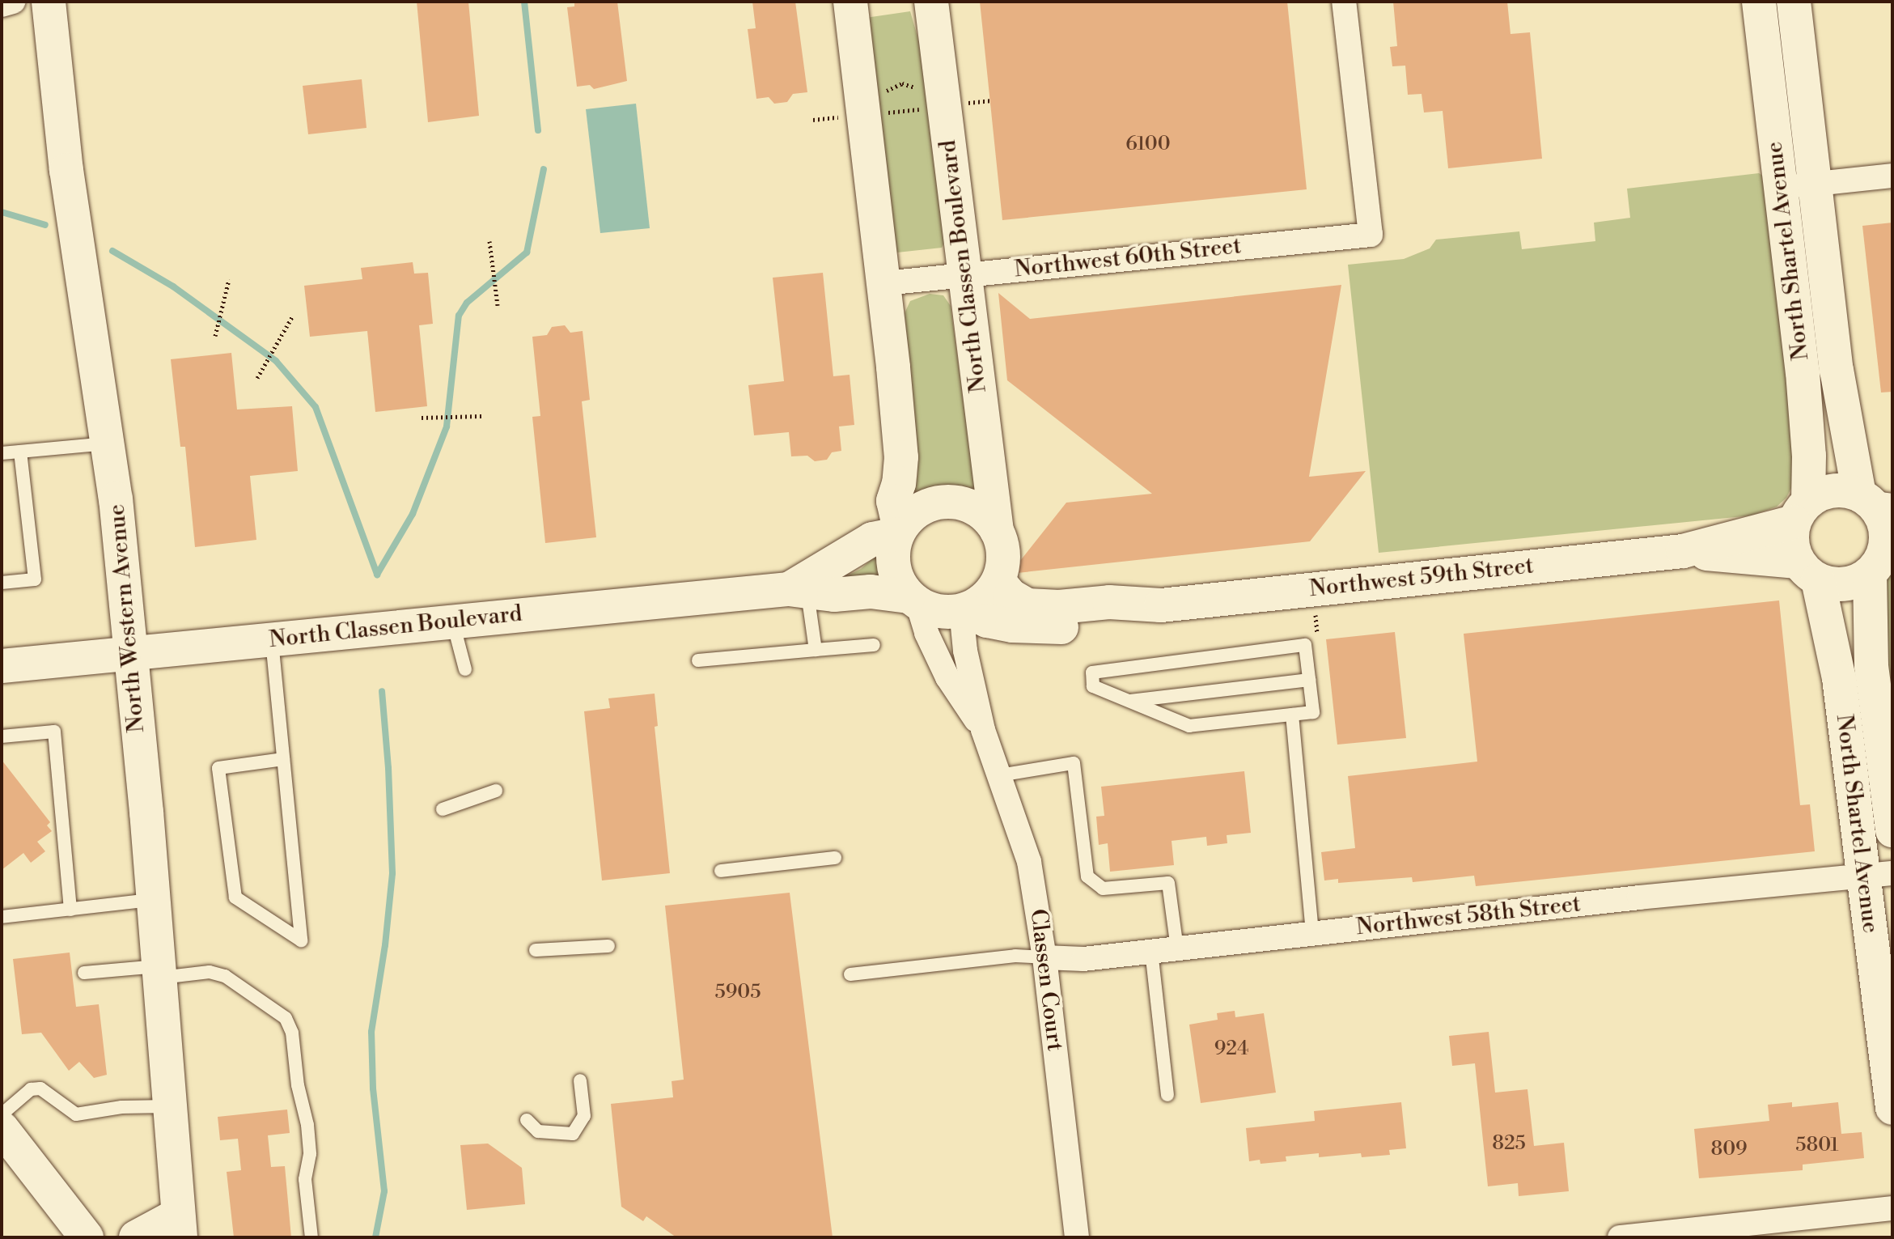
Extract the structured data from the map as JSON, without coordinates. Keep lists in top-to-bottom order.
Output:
{
  "streets": {
    "main road": [
      "North Shartel Avenue",
      "North Classen Boulevard",
      "Northwest 59th Street",
      "North Western Avenue"
    ],
    "street": ["Northwest 60th Street", "Northwest 58th Street", "Classen Court"]
  },
  "crossings": [
    ["North Shartel Avenue", "Northwest 59th Street"],
    ["North Shartel Avenue", "Northwest 58th Street"],
    ["Northwest 60th Street", "North Classen Boulevard"],
    ["North Classen Boulevard", "Northwest 59th Street"],
    ["North Classen Boulevard", "North Western Avenue"],
    ["North Classen Boulevard", "Classen Court"],
    ["Northwest 59th Street", "Classen Court"],
    ["Northwest 58th Street", "Classen Court"]
  ],
  "house_numbers": [
    "6100",
    "5905",
    "924",
    "825",
    "5801",
    "809"
  ]
}
